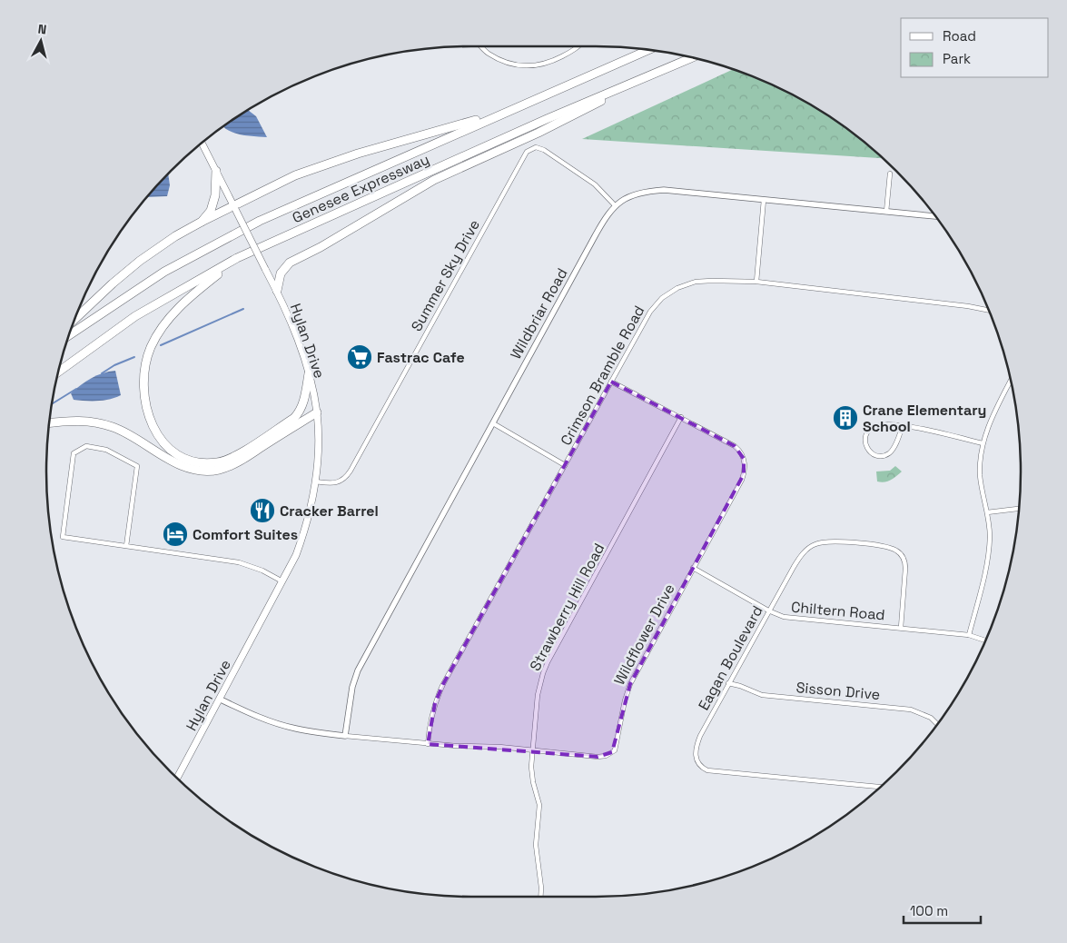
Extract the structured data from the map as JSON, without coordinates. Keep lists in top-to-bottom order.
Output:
{
  "streets": {
    "highway": ["Genesee Expressway"],
    "main road": ["Hylan Drive"],
    "street": [
      "Summer Sky Drive",
      "Wildbriar Road",
      "Crimson Bramble Road",
      "Strawberry Hill Road",
      "Chiltern Road",
      "Wildflower Drive",
      "Eagan Boulevard",
      "Sisson Drive"
    ]
  },
  "crossings": [
    ["Summer Sky Drive", "Wildbriar Road"],
    ["Summer Sky Drive", "Hylan Drive"],
    ["Wildbriar Road", "Wildflower Drive"],
    ["Hylan Drive", "Wildflower Drive"],
    ["Crimson Bramble Road", "Wildflower Drive"],
    ["Strawberry Hill Road", "Wildflower Drive"],
    ["Chiltern Road", "Wildflower Drive"],
    ["Chiltern Road", "Eagan Boulevard"],
    ["Eagan Boulevard", "Sisson Drive"]
  ],
  "places": {
    "supermarket": ["Fastrac Cafe"],
    "building": ["Crane Elementary School"],
    "restaurant": ["Cracker Barrel"],
    "hotel": ["Comfort Suites"]
  },
  "legend": ["Road", "Park"],
  "scale_bar": "100 m",
  "north": "top"
}
